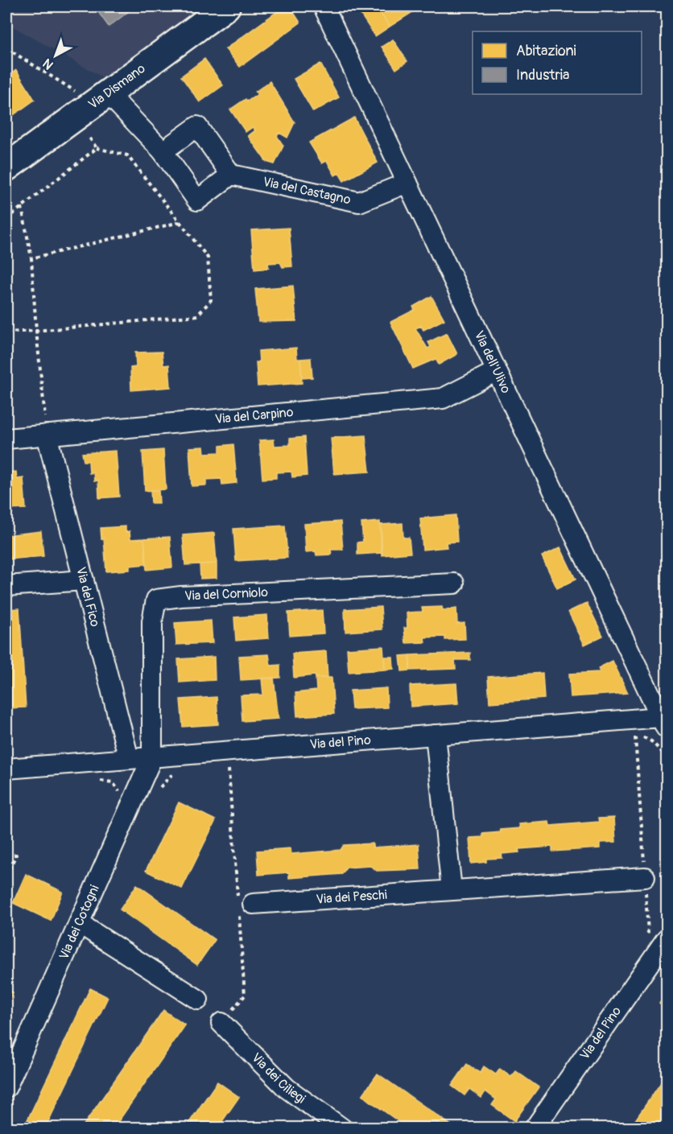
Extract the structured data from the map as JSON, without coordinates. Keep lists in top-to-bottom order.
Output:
{
  "streets": {
    "main road": ["Via Dismano"],
    "street": [
      "Via del Castagno",
      "Via dell'Ulivo",
      "Via del Carpino",
      "Via del Corniolo",
      "Via del Fico",
      "Via del Pino",
      "Via dei Peschi",
      "Via dei Cotogni",
      "Via dei Ciliegi"
    ]
  },
  "crossings": [
    ["Via del Castagno", "Via dell'Ulivo"],
    ["Via dell'Ulivo", "Via del Carpino"],
    ["Via dell'Ulivo", "Via del Pino"],
    ["Via del Carpino", "Via del Fico"],
    ["Via del Corniolo", "Via del Pino"],
    ["Via del Corniolo", "Via dei Cotogni"],
    ["Via del Fico", "Via del Pino"],
    ["Via del Pino", "Via dei Cotogni"]
  ],
  "legend": ["Abitazioni", "Industria"],
  "north": "bottom left"
}
